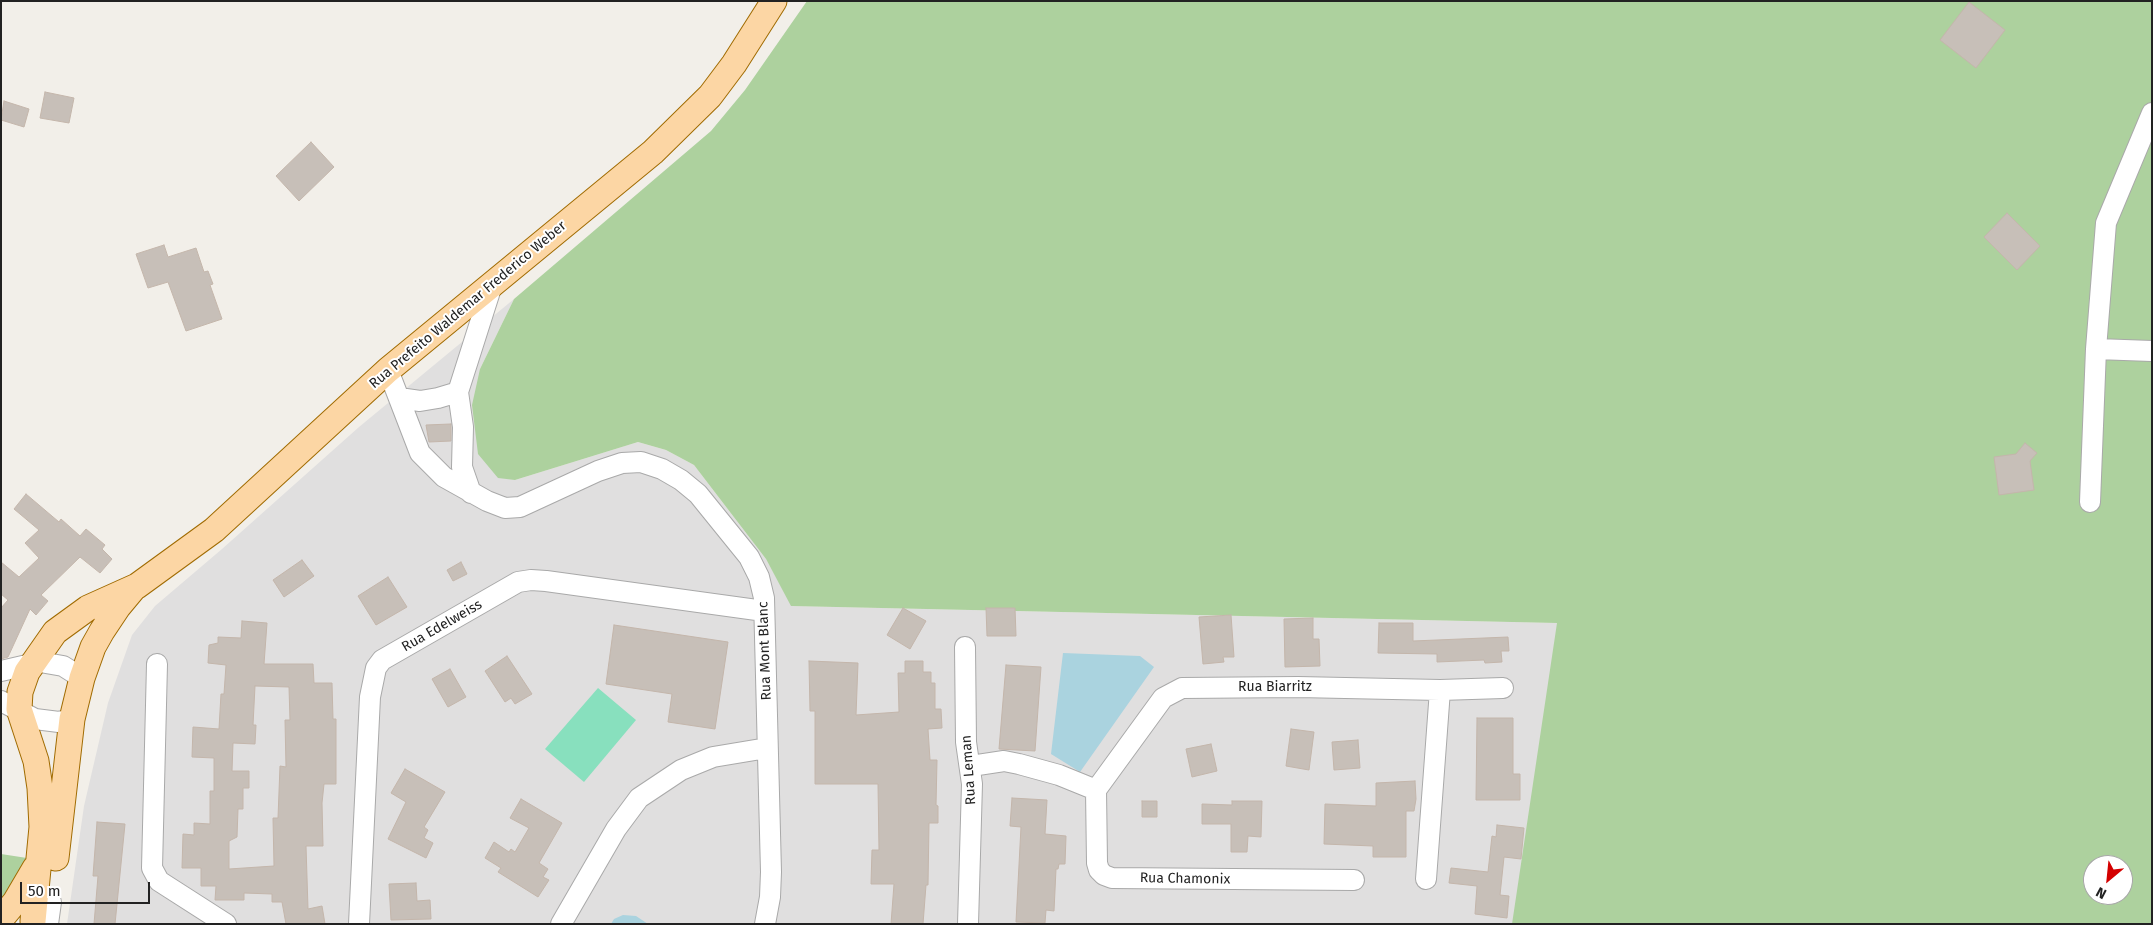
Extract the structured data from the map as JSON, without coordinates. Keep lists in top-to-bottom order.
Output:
{
  "streets": {
    "main road": ["Rua Prefeito Waldemar Frederico Weber"],
    "street": [
      "Rua Edelweiss",
      "Rua Mont Blanc",
      "Rua Biarritz",
      "Rua Leman",
      "Rua Chamonix"
    ]
  },
  "crossings": [
    ["Rua Prefeito Waldemar Frederico Weber", "Rua Mont Blanc"],
    ["Rua Edelweiss", "Rua Mont Blanc"],
    ["Rua Biarritz", "Rua Chamonix"]
  ],
  "scale_bar": "50 m",
  "north": "bottom left"
}
